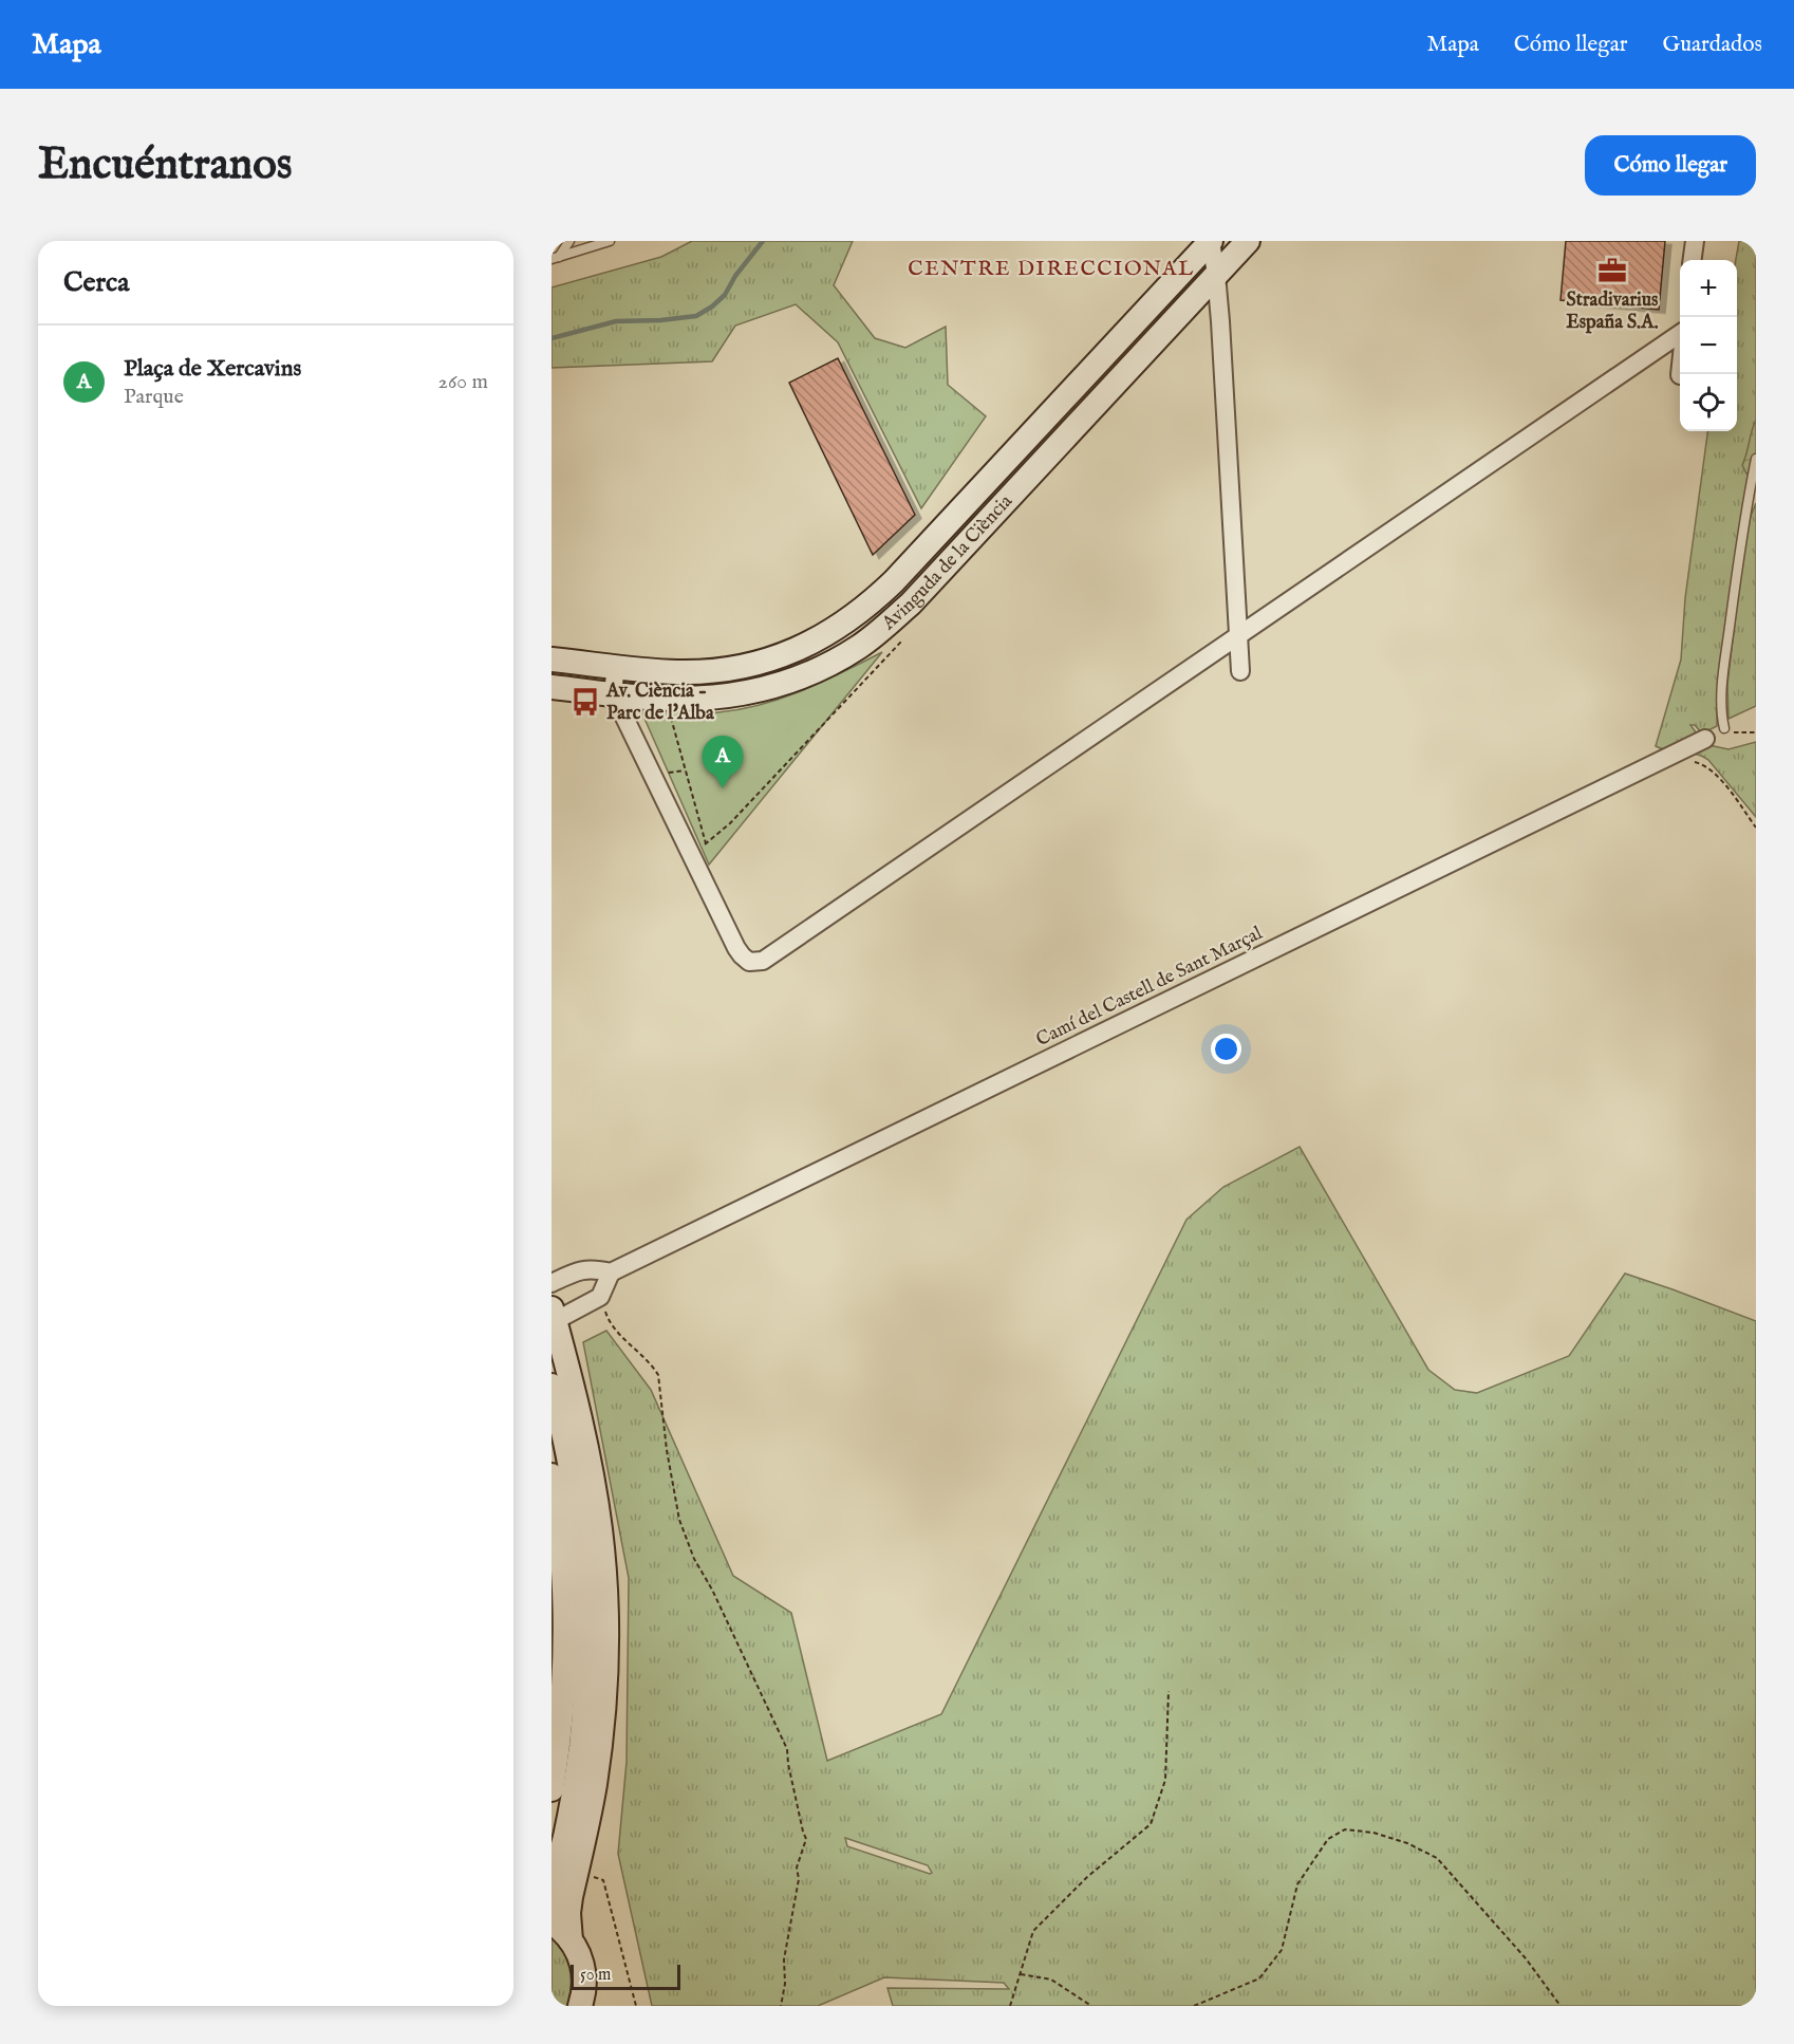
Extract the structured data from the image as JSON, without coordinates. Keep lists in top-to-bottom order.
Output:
{
  "streets": {
    "street": ["Avinguda de la Ciència", "Camí del Castell de Sant Marçal"]
  },
  "districts": ["CENTRE DIRECCIONAL"],
  "places": {
    "office": ["Stradivarius España S.A."],
    "bus stop": ["Av. Ciència - Parc de l'Alba"]
  },
  "scale_bar": "50 m",
  "page": {
    "header": "Mapa",
    "nav": ["Mapa", "Cómo llegar", "Guardados"],
    "buttons": "Cómo llegar",
    "title": "Encuéntranos",
    "heading": "Cerca",
    "map_buttons": ["+", "−"],
    "list": [
      {
        "mark": "A",
        "name": "Plaça de Xercavins",
        "note": "Parque",
        "value": "260 m"
      }
    ],
    "pins": "A",
    "scale": "50 m"
  }
}
